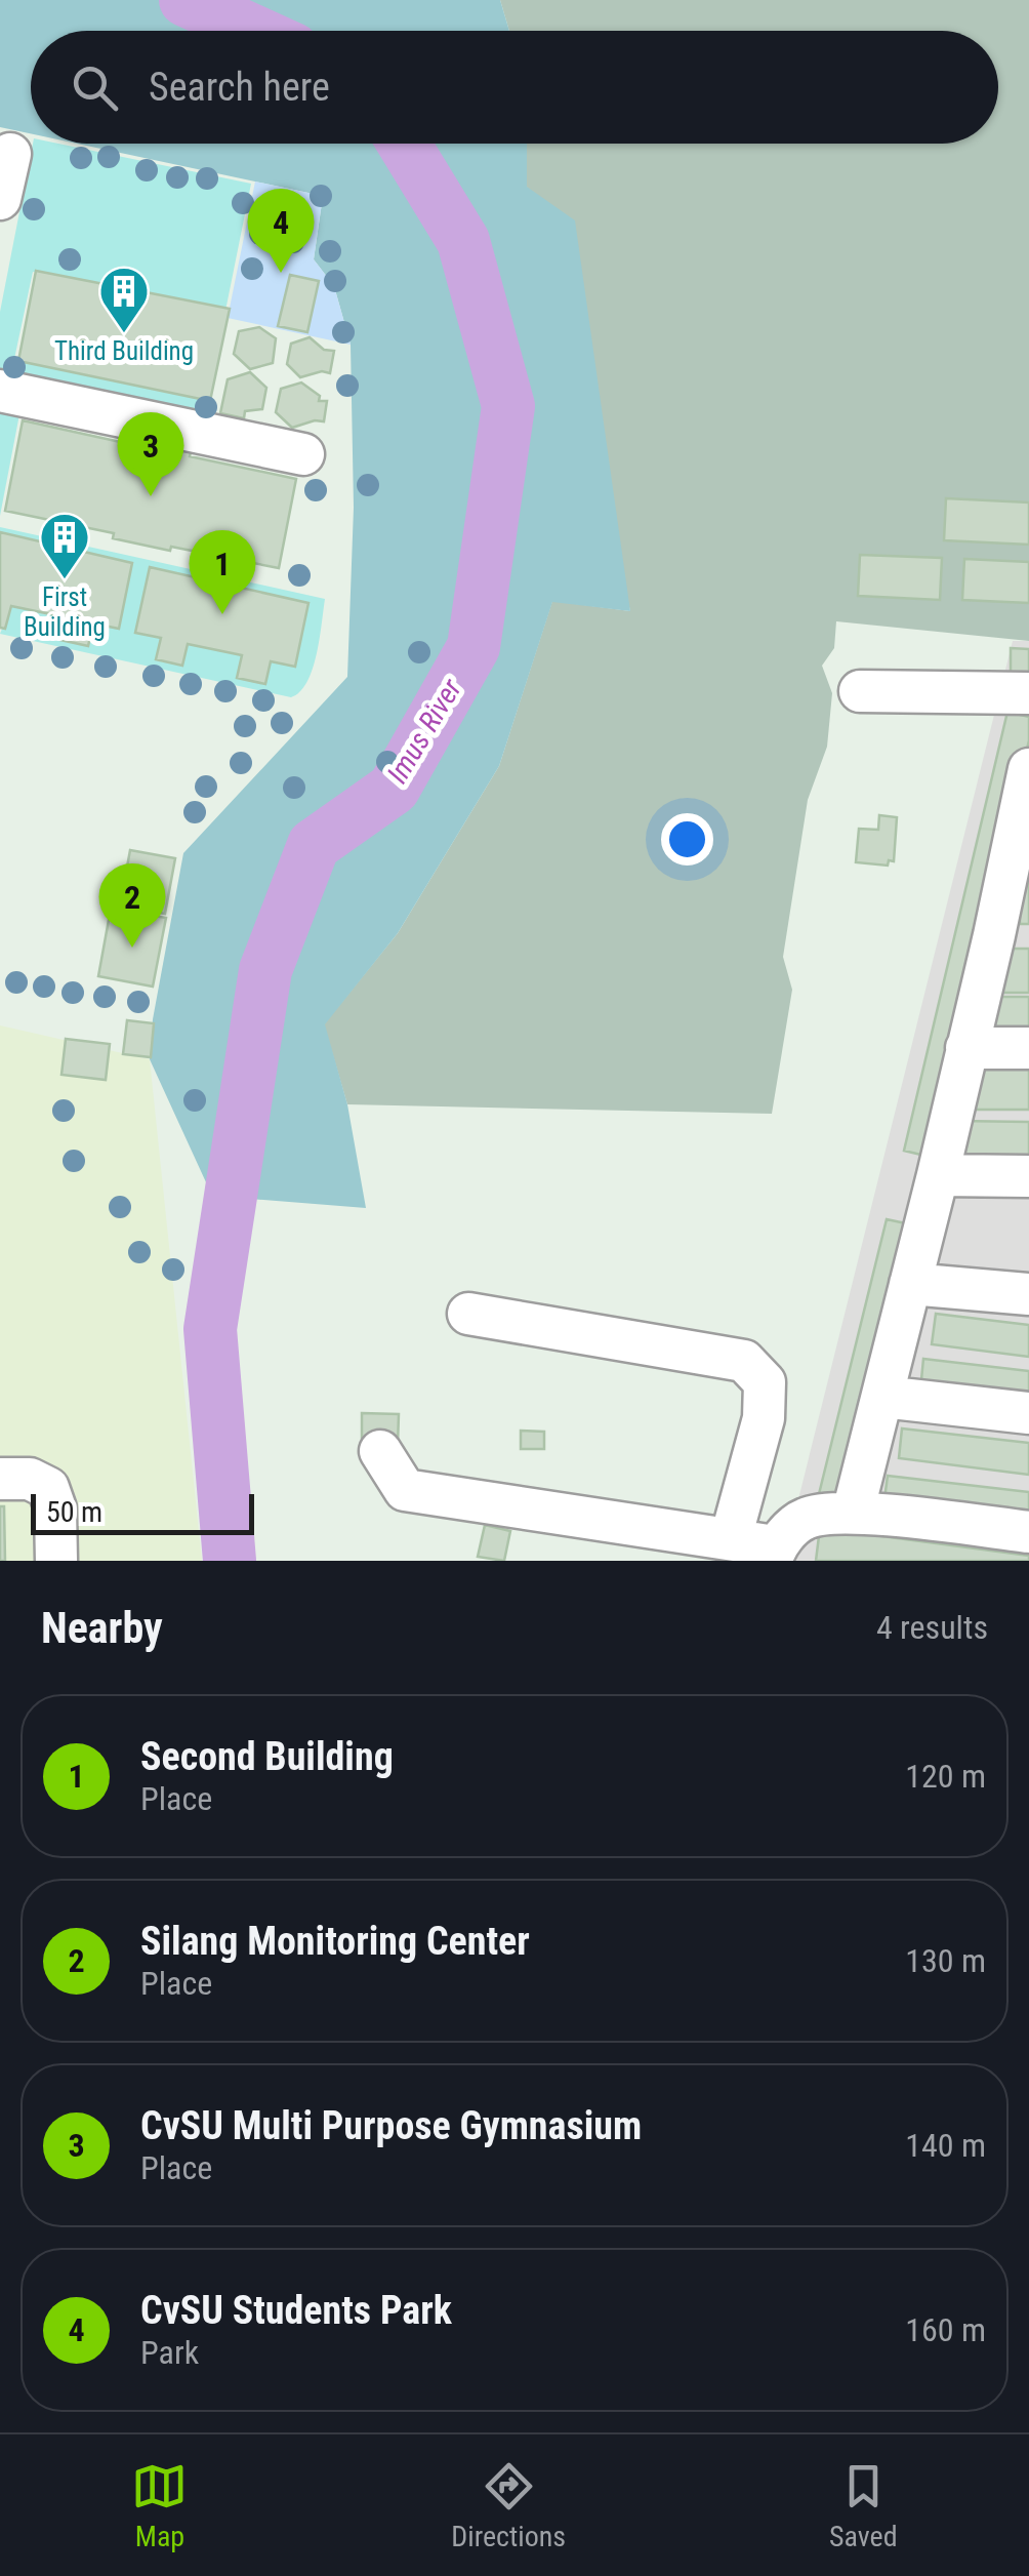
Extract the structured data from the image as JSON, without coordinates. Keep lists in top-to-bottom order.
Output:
{
  "water": ["Imus River"],
  "places": {
    "building": ["Third Building", "First Building"]
  },
  "scale_bar": "50 m",
  "page": {
    "search": "Search here",
    "pins": [
      "4",
      "3",
      "1",
      "2"
    ],
    "scale": "50 m",
    "heading": ["Nearby", "4 results"],
    "list": [
      {
        "mark": "1",
        "name": "Second Building",
        "note": "Place",
        "value": "120 m"
      },
      {
        "mark": "2",
        "name": "Silang Monitoring Center",
        "note": "Place",
        "value": "130 m"
      },
      {
        "mark": "3",
        "name": "CvSU Multi Purpose Gymnasium",
        "note": "Place",
        "value": "140 m"
      },
      {
        "mark": "4",
        "name": "CvSU Students Park",
        "note": "Park",
        "value": "160 m"
      }
    ],
    "nav": ["Map", "Directions", "Saved"]
  }
}
